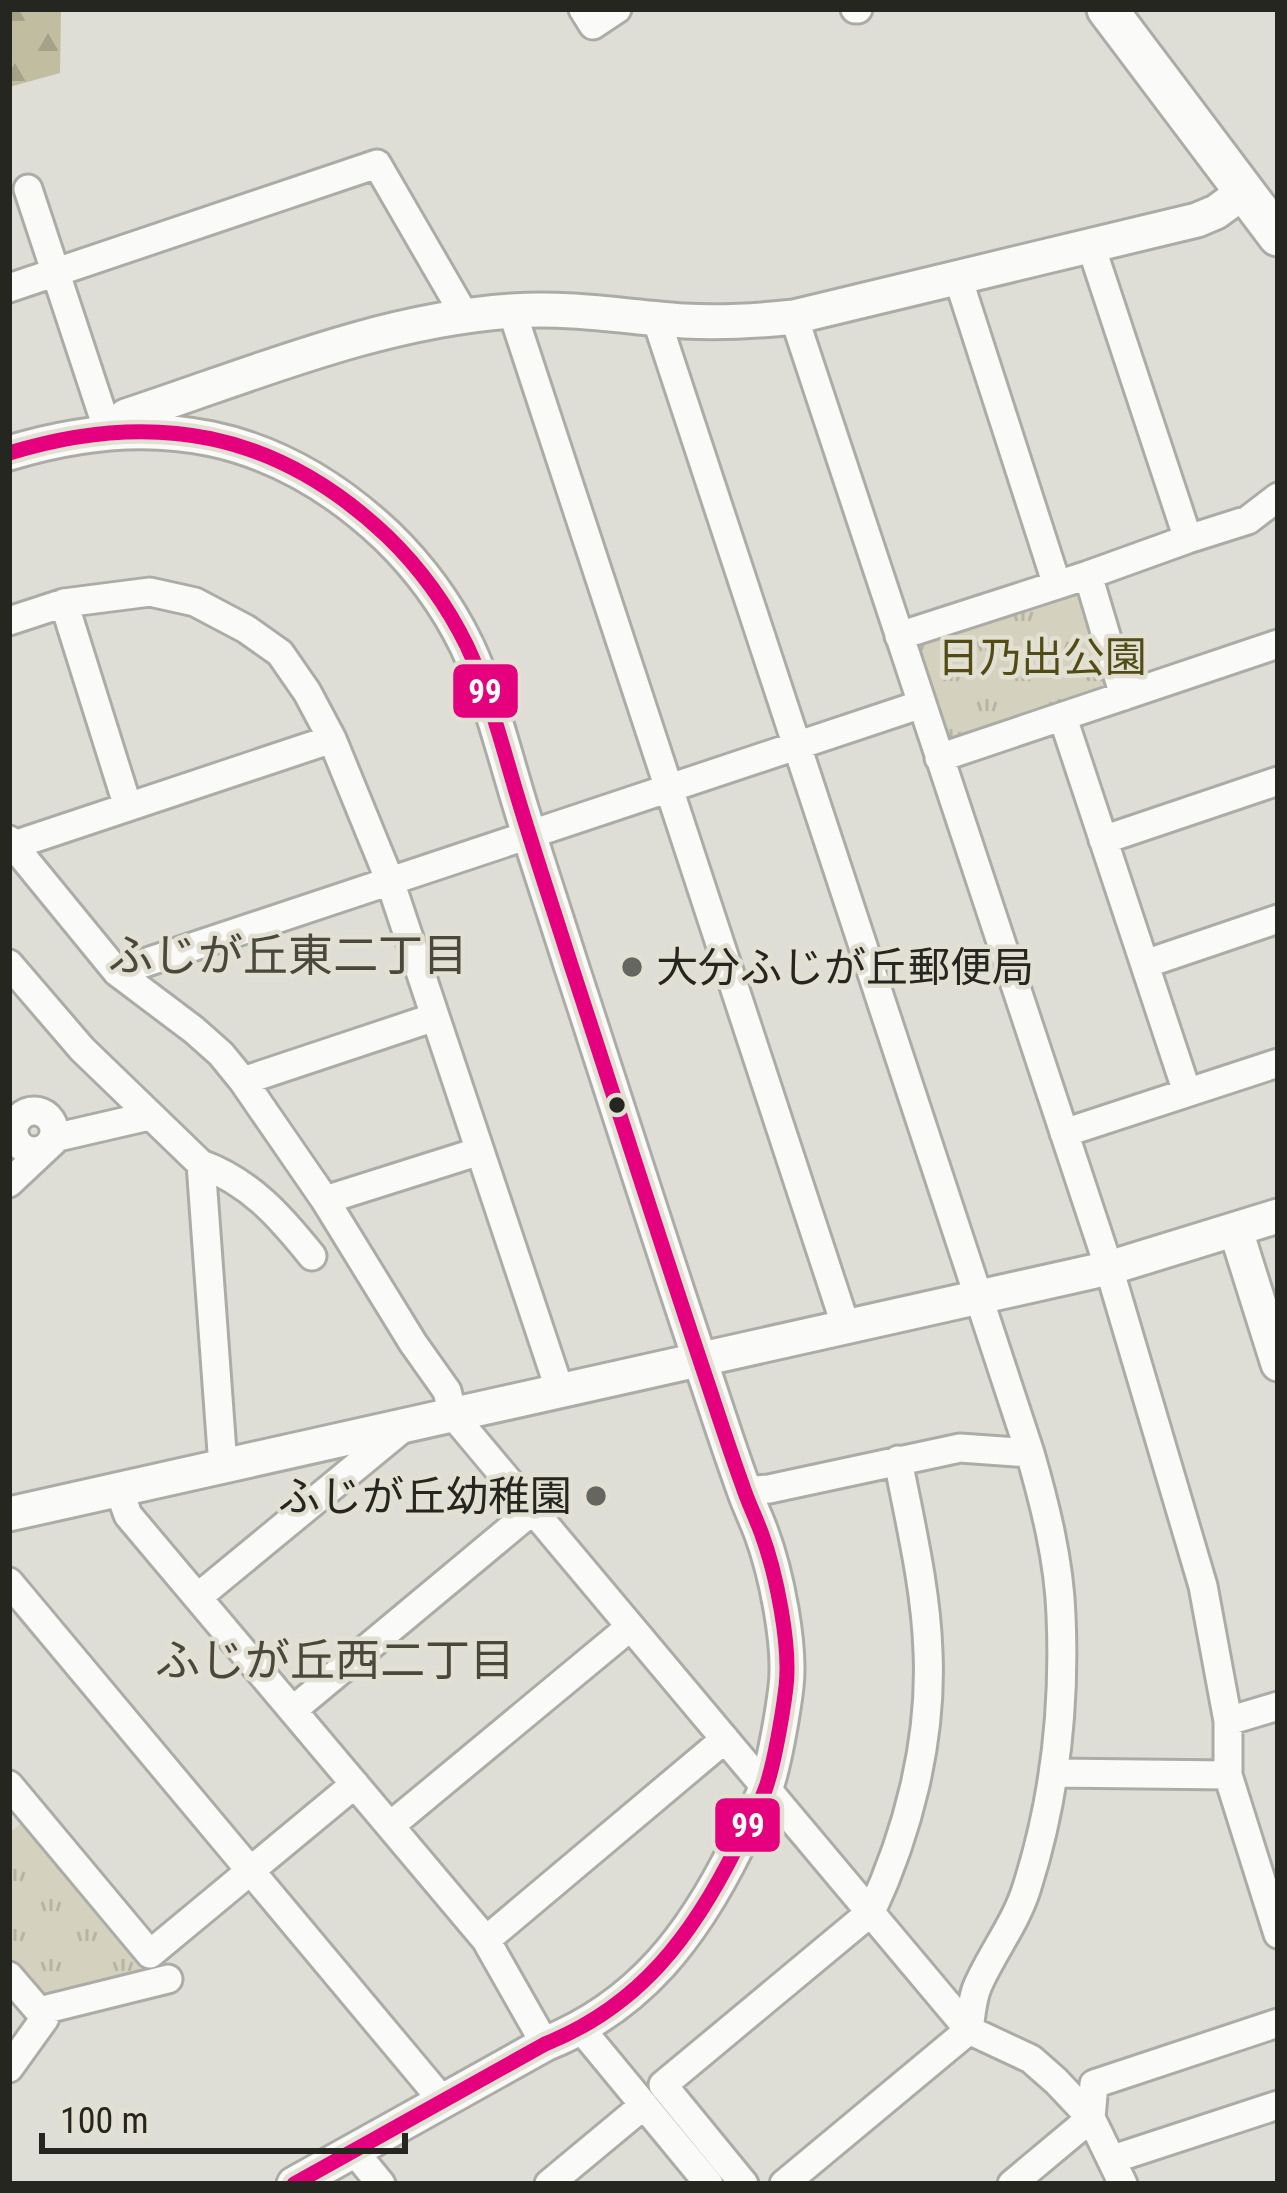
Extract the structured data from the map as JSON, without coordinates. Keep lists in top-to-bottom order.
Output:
{
  "districts": ["ふじが丘東二丁目", "ふじが丘西二丁目"],
  "parks": ["日乃出公園"],
  "places": ["大分ふじが丘郵便局", "ふじが丘幼稚園"],
  "lines": ["transit line 99"],
  "scale_bar": "100 m"
}
